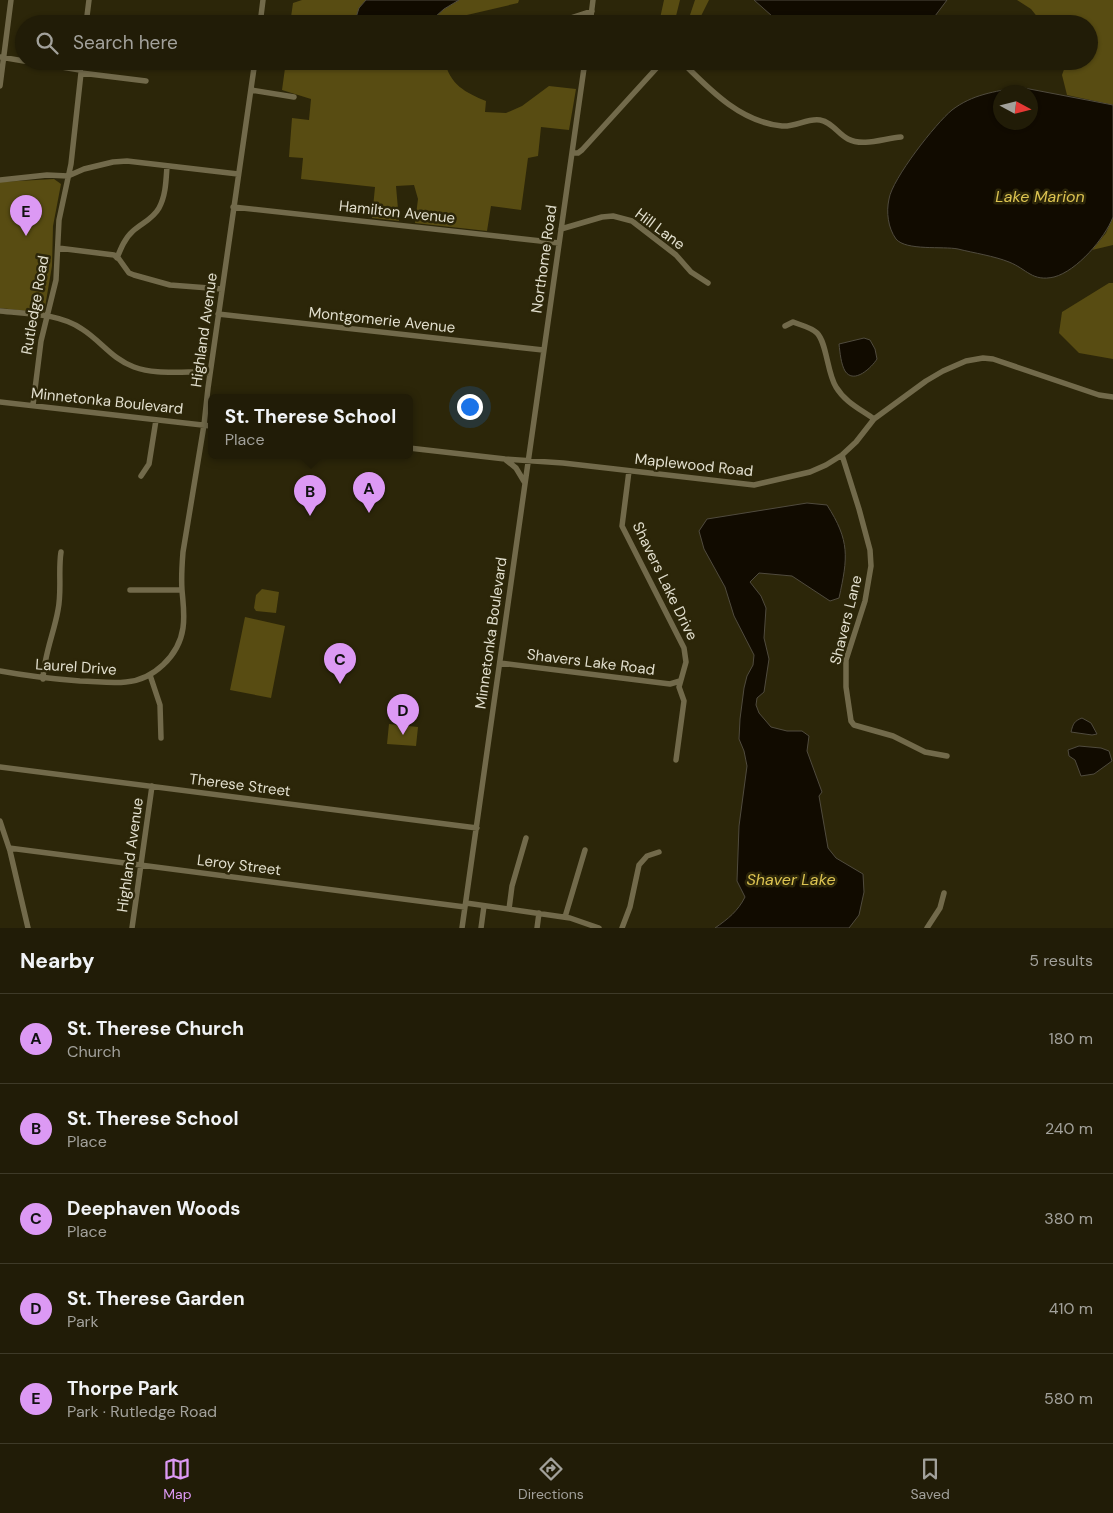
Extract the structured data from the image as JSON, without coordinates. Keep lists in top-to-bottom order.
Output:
{
  "streets": {
    "street": [
      "Hamilton Avenue",
      "Hill Lane",
      "Northome Road",
      "Rutledge Road",
      "Montgomerie Avenue",
      "Highland Avenue",
      "Minnetonka Boulevard",
      "Maplewood Road",
      "Shavers Lake Drive",
      "Shavers Lane",
      "Shavers Lake Road",
      "Laurel Drive",
      "Therese Street",
      "Leroy Street"
    ]
  },
  "crossings": [
    ["Hamilton Avenue", "Northome Road"],
    ["Hamilton Avenue", "Highland Avenue"],
    ["Hill Lane", "Northome Road"],
    ["Northome Road", "Montgomerie Avenue"],
    ["Northome Road", "Minnetonka Boulevard"],
    ["Northome Road", "Maplewood Road"],
    ["Rutledge Road", "Minnetonka Boulevard"],
    ["Montgomerie Avenue", "Highland Avenue"],
    ["Highland Avenue", "Minnetonka Boulevard"],
    ["Highland Avenue", "Laurel Drive"],
    ["Highland Avenue", "Therese Street"],
    ["Highland Avenue", "Leroy Street"],
    ["Minnetonka Boulevard", "Maplewood Road"],
    ["Minnetonka Boulevard", "Shavers Lake Road"],
    ["Minnetonka Boulevard", "Therese Street"],
    ["Minnetonka Boulevard", "Leroy Street"],
    ["Maplewood Road", "Shavers Lake Drive"],
    ["Maplewood Road", "Shavers Lane"],
    ["Shavers Lake Drive", "Shavers Lake Road"]
  ],
  "water": ["Lake Marion", "Shaver Lake"],
  "north": "right",
  "page": {
    "search": "Search here",
    "pins": [
      "E",
      "A",
      "B",
      "C",
      "D"
    ],
    "popup": ["St. Therese School", "Place"],
    "heading": ["Nearby", "5 results"],
    "list": [
      {
        "mark": "A",
        "name": "St. Therese Church",
        "note": "Church",
        "value": "180 m"
      },
      {
        "mark": "B",
        "name": "St. Therese School",
        "note": "Place",
        "value": "240 m"
      },
      {
        "mark": "C",
        "name": "Deephaven Woods",
        "note": "Place",
        "value": "380 m"
      },
      {
        "mark": "D",
        "name": "St. Therese Garden",
        "note": "Park",
        "value": "410 m"
      },
      {
        "mark": "E",
        "name": "Thorpe Park",
        "note": "Park · Rutledge Road",
        "value": "580 m"
      }
    ],
    "nav": ["Map", "Directions", "Saved"]
  }
}
